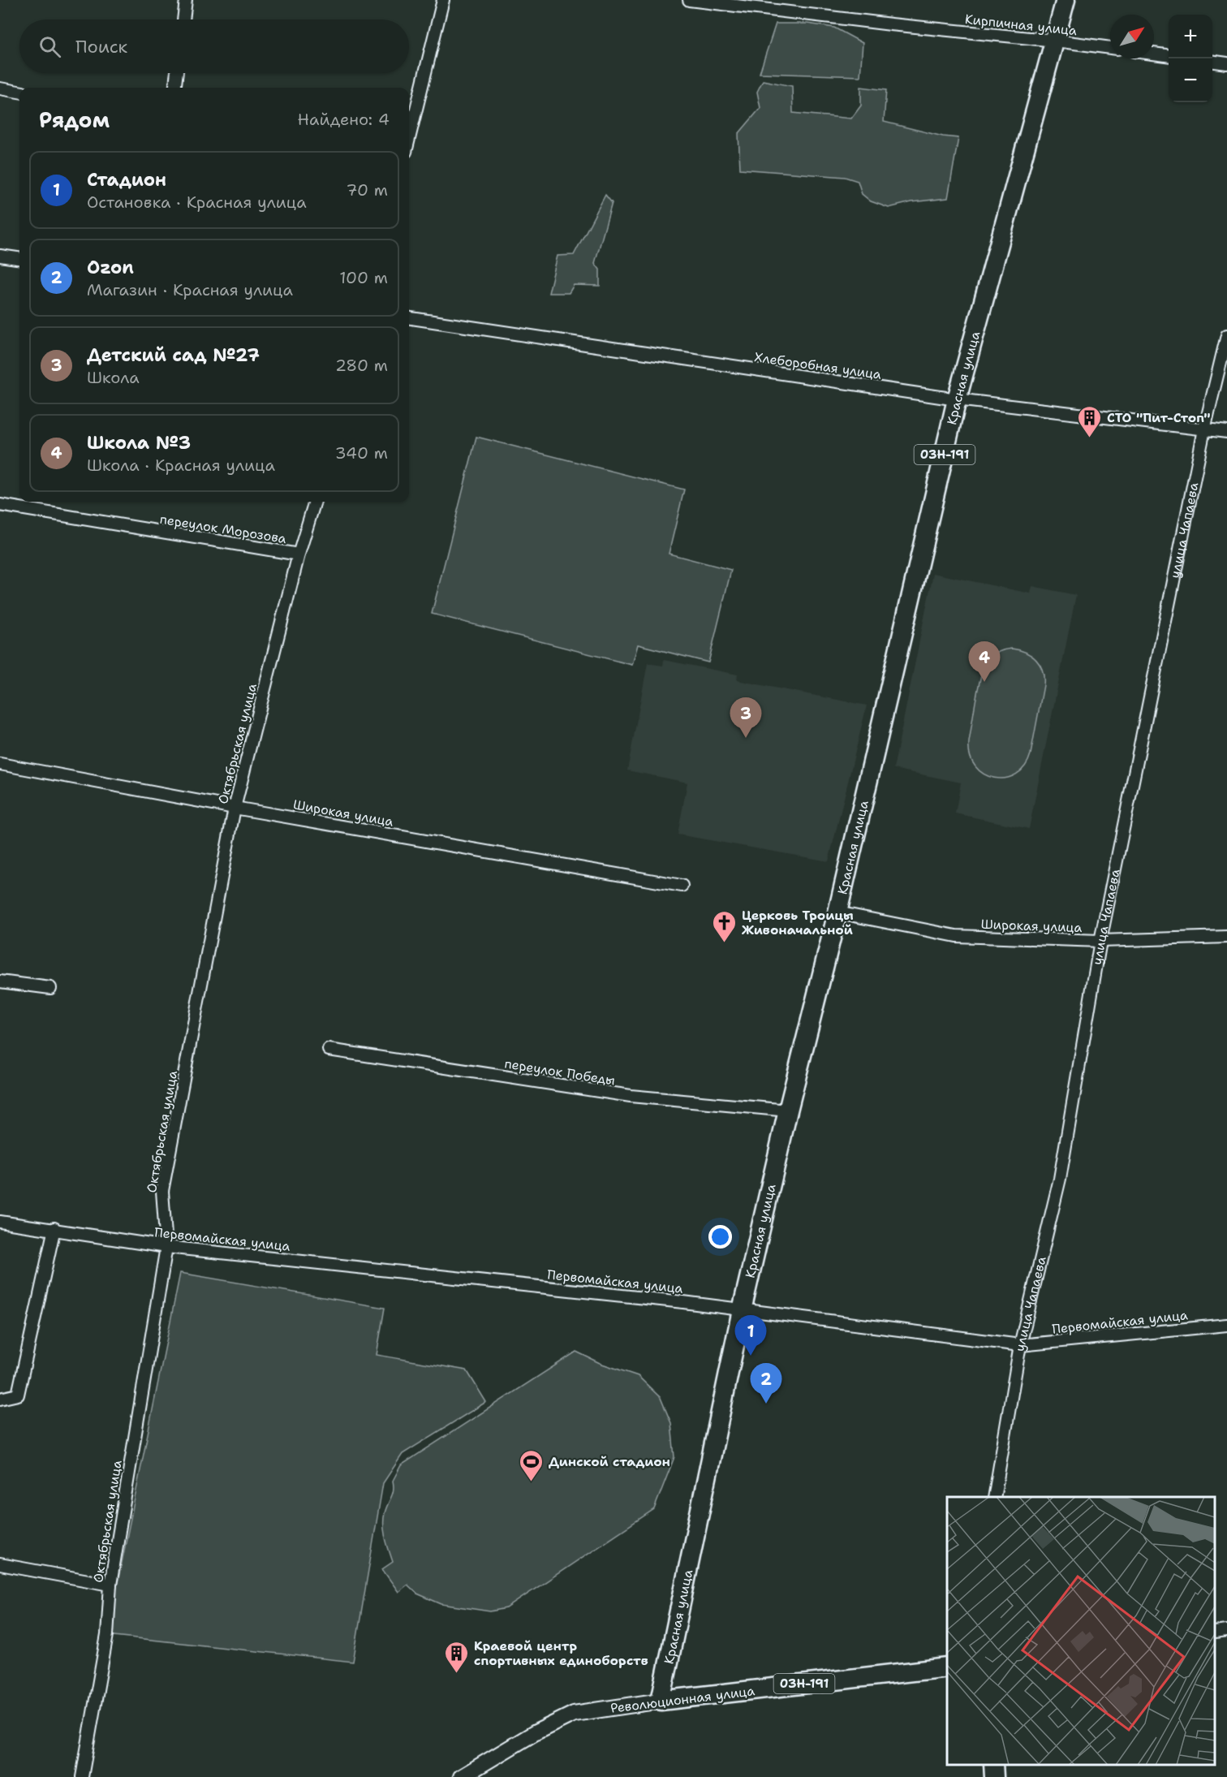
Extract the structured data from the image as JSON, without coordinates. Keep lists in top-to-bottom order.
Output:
{
  "streets": {
    "main road": ["Красная улица", "03Н-191", "Революционная улица"],
    "street": [
      "Кирпичная улица",
      "Хлеборобная улица",
      "переулок Морозова",
      "улица Чапаева",
      "Октябрьская улица",
      "Широкая улица",
      "переулок Победы",
      "Первомайская улица"
    ]
  },
  "crossings": [
    ["Кирпичная улица", "Красная улица"],
    ["Хлеборобная улица", "Красная улица"],
    ["Хлеборобная улица", "улица Чапаева"],
    ["Красная улица", "Широкая улица"],
    ["Красная улица", "переулок Победы"],
    ["Красная улица", "Первомайская улица"],
    ["Красная улица", "Революционная улица"],
    ["переулок Морозова", "Октябрьская улица"],
    ["улица Чапаева", "Широкая улица"],
    ["улица Чапаева", "Первомайская улица"],
    ["Октябрьская улица", "Широкая улица"],
    ["Октябрьская улица", "Первомайская улица"]
  ],
  "places": {
    "building": ["СТО \"Пит-Стоп\"", "Краевой центр спортивных единоборств"],
    "church": ["Церковь Троицы Живоначальной"],
    "sports": ["Динской стадион"]
  },
  "north": "top right",
  "page": {
    "map_buttons": ["+", "−"],
    "search": "Поиск",
    "heading": ["Рядом", "Найдено: 4"],
    "list": [
      {
        "mark": "1",
        "name": "Стадион",
        "note": "Остановка · Красная улица",
        "value": "70 m"
      },
      {
        "mark": "2",
        "name": "Ozon",
        "note": "Магазин · Красная улица",
        "value": "100 m"
      },
      {
        "mark": "3",
        "name": "Детский сад №27",
        "note": "Школа",
        "value": "280 m"
      },
      {
        "mark": "4",
        "name": "Школа №3",
        "note": "Школа · Красная улица",
        "value": "340 m"
      }
    ],
    "pins": [
      "4",
      "3",
      "1",
      "2"
    ]
  }
}
